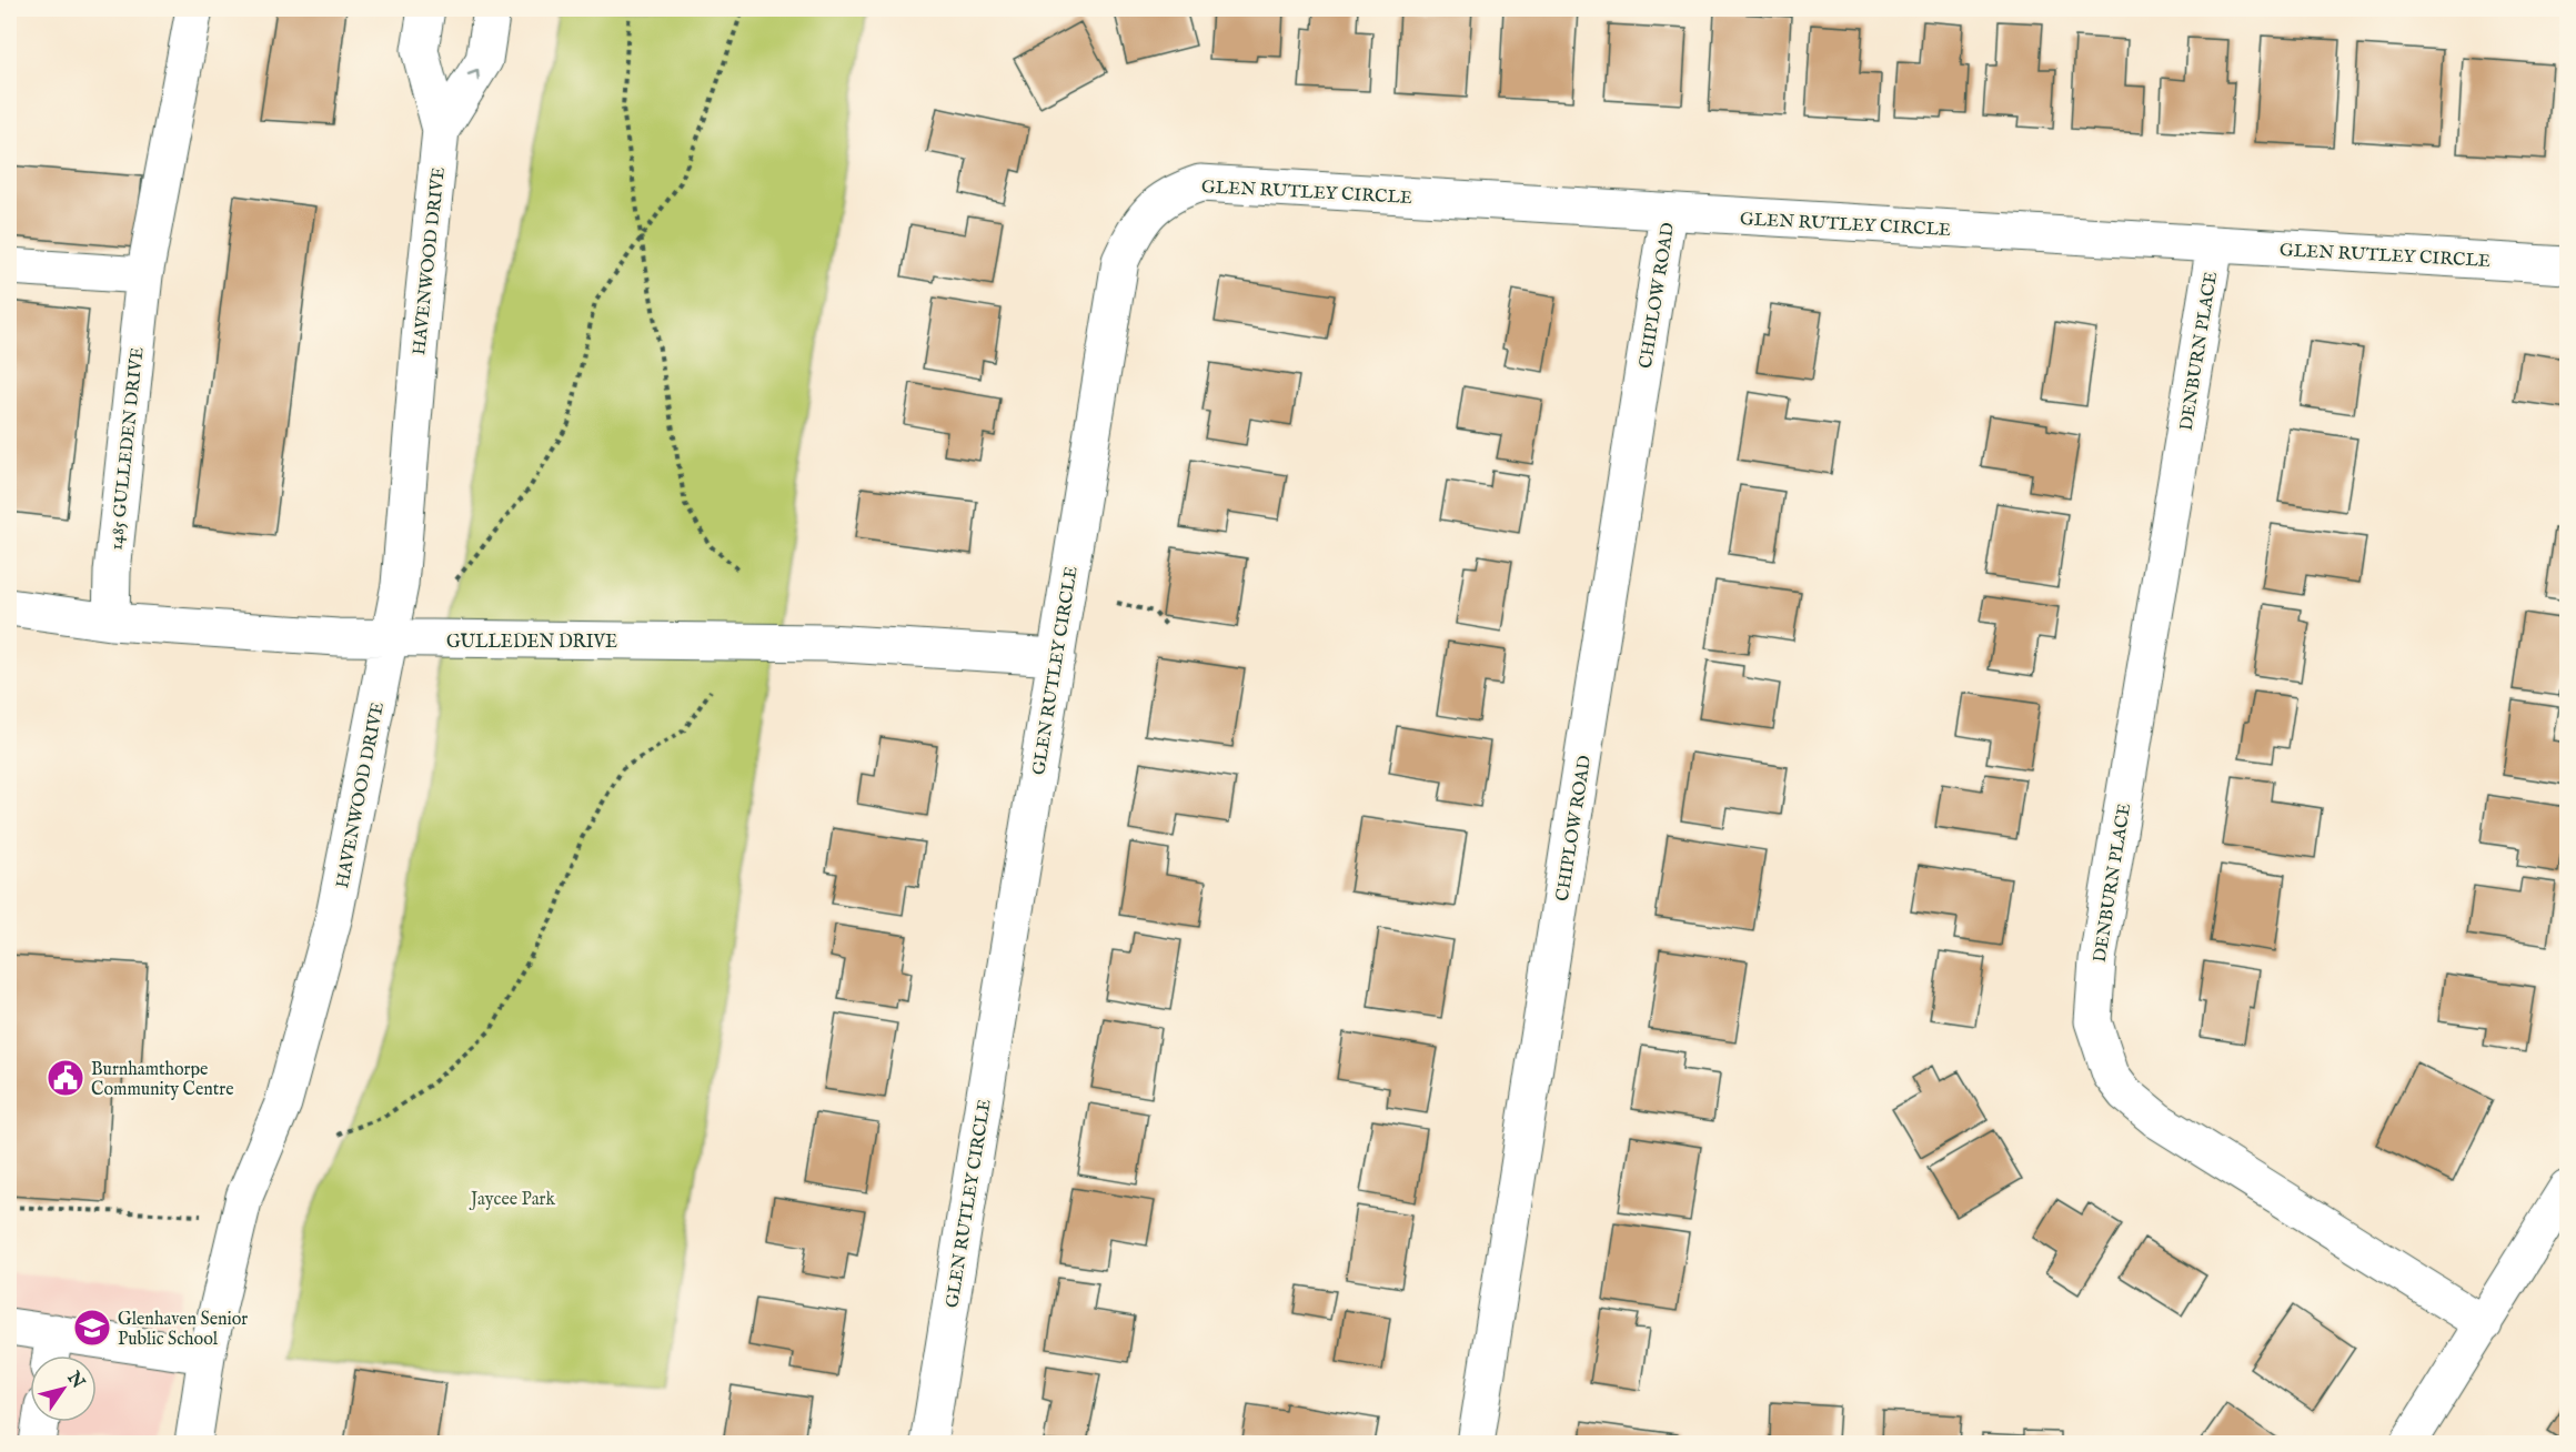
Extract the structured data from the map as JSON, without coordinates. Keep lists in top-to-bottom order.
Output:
{
  "streets": {
    "street": [
      "GLEN RUTLEY CIRCLE",
      "HAVENWOOD DRIVE",
      "CHIPLOW ROAD",
      "DENBURN PLACE",
      "1485 GULLEDEN DRIVE",
      "GULLEDEN DRIVE"
    ]
  },
  "crossings": [
    ["GLEN RUTLEY CIRCLE", "CHIPLOW ROAD"],
    ["GLEN RUTLEY CIRCLE", "DENBURN PLACE"],
    ["GLEN RUTLEY CIRCLE", "GULLEDEN DRIVE"],
    ["HAVENWOOD DRIVE", "GULLEDEN DRIVE"],
    ["1485 GULLEDEN DRIVE", "GULLEDEN DRIVE"]
  ],
  "parks": ["Jaycee Park"],
  "places": {
    "public building": ["Burnhamthorpe Community Centre"],
    "school or university": ["Glenhaven Senior Public School"]
  },
  "north": "top right"
}
